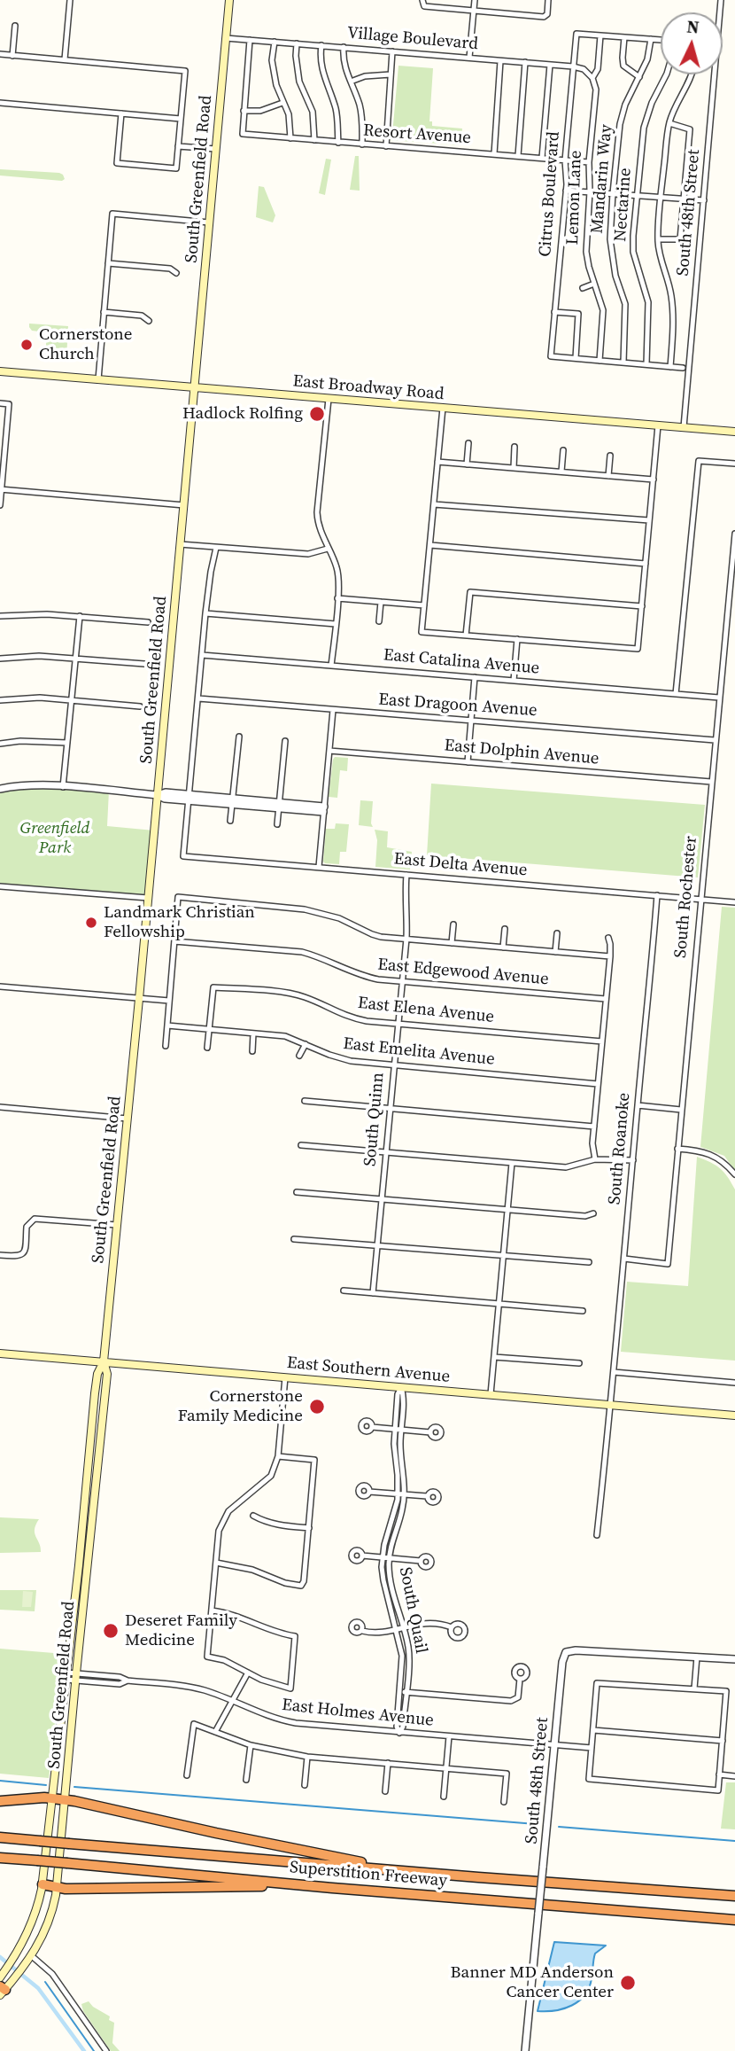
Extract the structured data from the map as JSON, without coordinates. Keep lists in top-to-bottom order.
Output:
{
  "streets": {
    "highway": ["Superstition Freeway"],
    "main road": ["South Greenfield Road", "East Broadway Road", "East Southern Avenue"],
    "street": [
      "Village Boulevard",
      "Resort Avenue",
      "Mandarin Way",
      "Citrus Boulevard",
      "Lemon Lane",
      "Nectarine",
      "South 48th Street",
      "East Catalina Avenue",
      "East Dragoon Avenue",
      "East Dolphin Avenue",
      "East Delta Avenue",
      "South Rochester",
      "East Edgewood Avenue",
      "East Elena Avenue",
      "East Emelita Avenue",
      "South Quinn",
      "South Roanoke",
      "South Quail",
      "East Holmes Avenue"
    ]
  },
  "crossings": [
    ["Village Boulevard", "South Greenfield Road"],
    ["Village Boulevard", "Citrus Boulevard"],
    ["Village Boulevard", "Lemon Lane"],
    ["Resort Avenue", "Citrus Boulevard"],
    ["Resort Avenue", "Lemon Lane"],
    ["South Greenfield Road", "East Broadway Road"],
    ["South Greenfield Road", "East Southern Avenue"],
    ["South Greenfield Road", "East Holmes Avenue"],
    ["Citrus Boulevard", "Lemon Lane"],
    ["South 48th Street", "East Broadway Road"],
    ["South 48th Street", "East Holmes Avenue"],
    ["East Catalina Avenue", "South Rochester"],
    ["East Dragoon Avenue", "South Rochester"],
    ["East Dolphin Avenue", "South Rochester"],
    ["East Delta Avenue", "South Rochester"],
    ["East Delta Avenue", "South Quinn"],
    ["East Delta Avenue", "South Roanoke"],
    ["South Rochester", "South Roanoke"],
    ["East Edgewood Avenue", "South Quinn"],
    ["East Elena Avenue", "East Emelita Avenue"],
    ["East Elena Avenue", "South Quinn"],
    ["East Emelita Avenue", "South Quinn"],
    ["South Roanoke", "East Southern Avenue"],
    ["East Southern Avenue", "South Quail"],
    ["South Quail", "East Holmes Avenue"]
  ],
  "parks": ["Greenfield Park"],
  "places": [
    "Cornerstone Church",
    "Hadlock Rolfing",
    "Landmark Christian Fellowship",
    "Cornerstone Family Medicine",
    "Deseret Family Medicine",
    "Banner MD Anderson Cancer Center"
  ],
  "north": "top"
}
